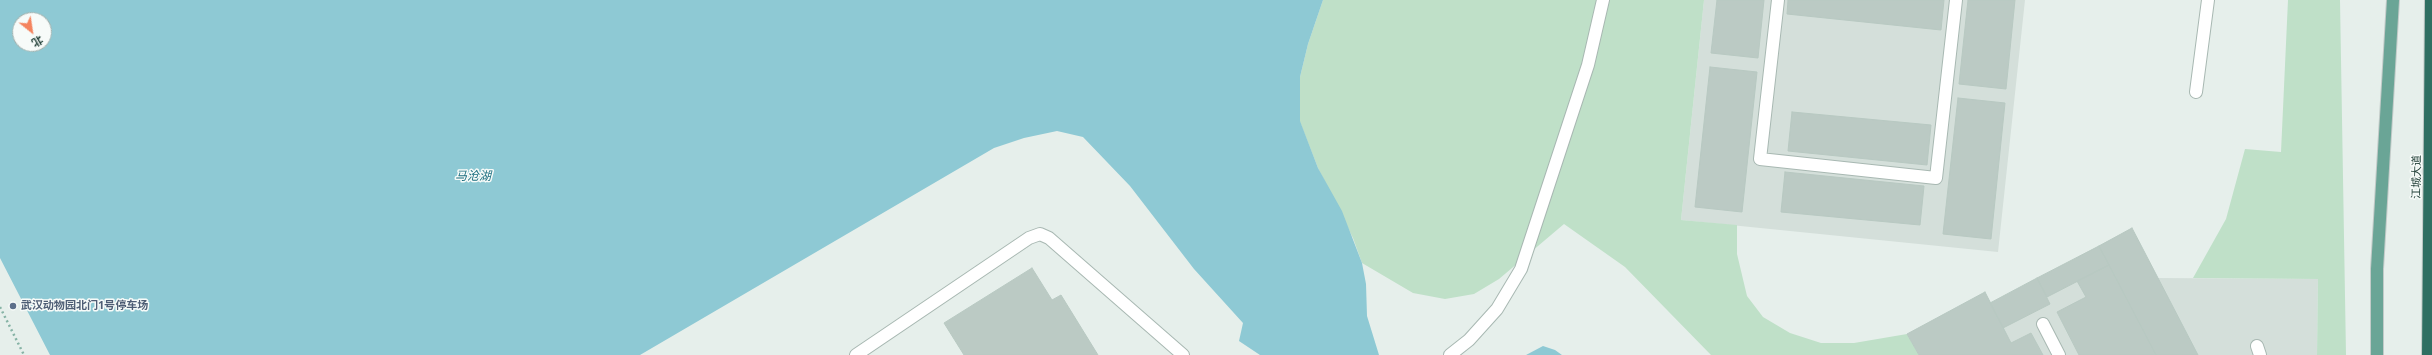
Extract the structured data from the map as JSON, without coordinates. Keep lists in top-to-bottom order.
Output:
{
  "streets": {
    "highway": ["江城大道"]
  },
  "water": ["马沧湖"],
  "places": ["武汉动物园北门1号停车场"],
  "north": "bottom right"
}
